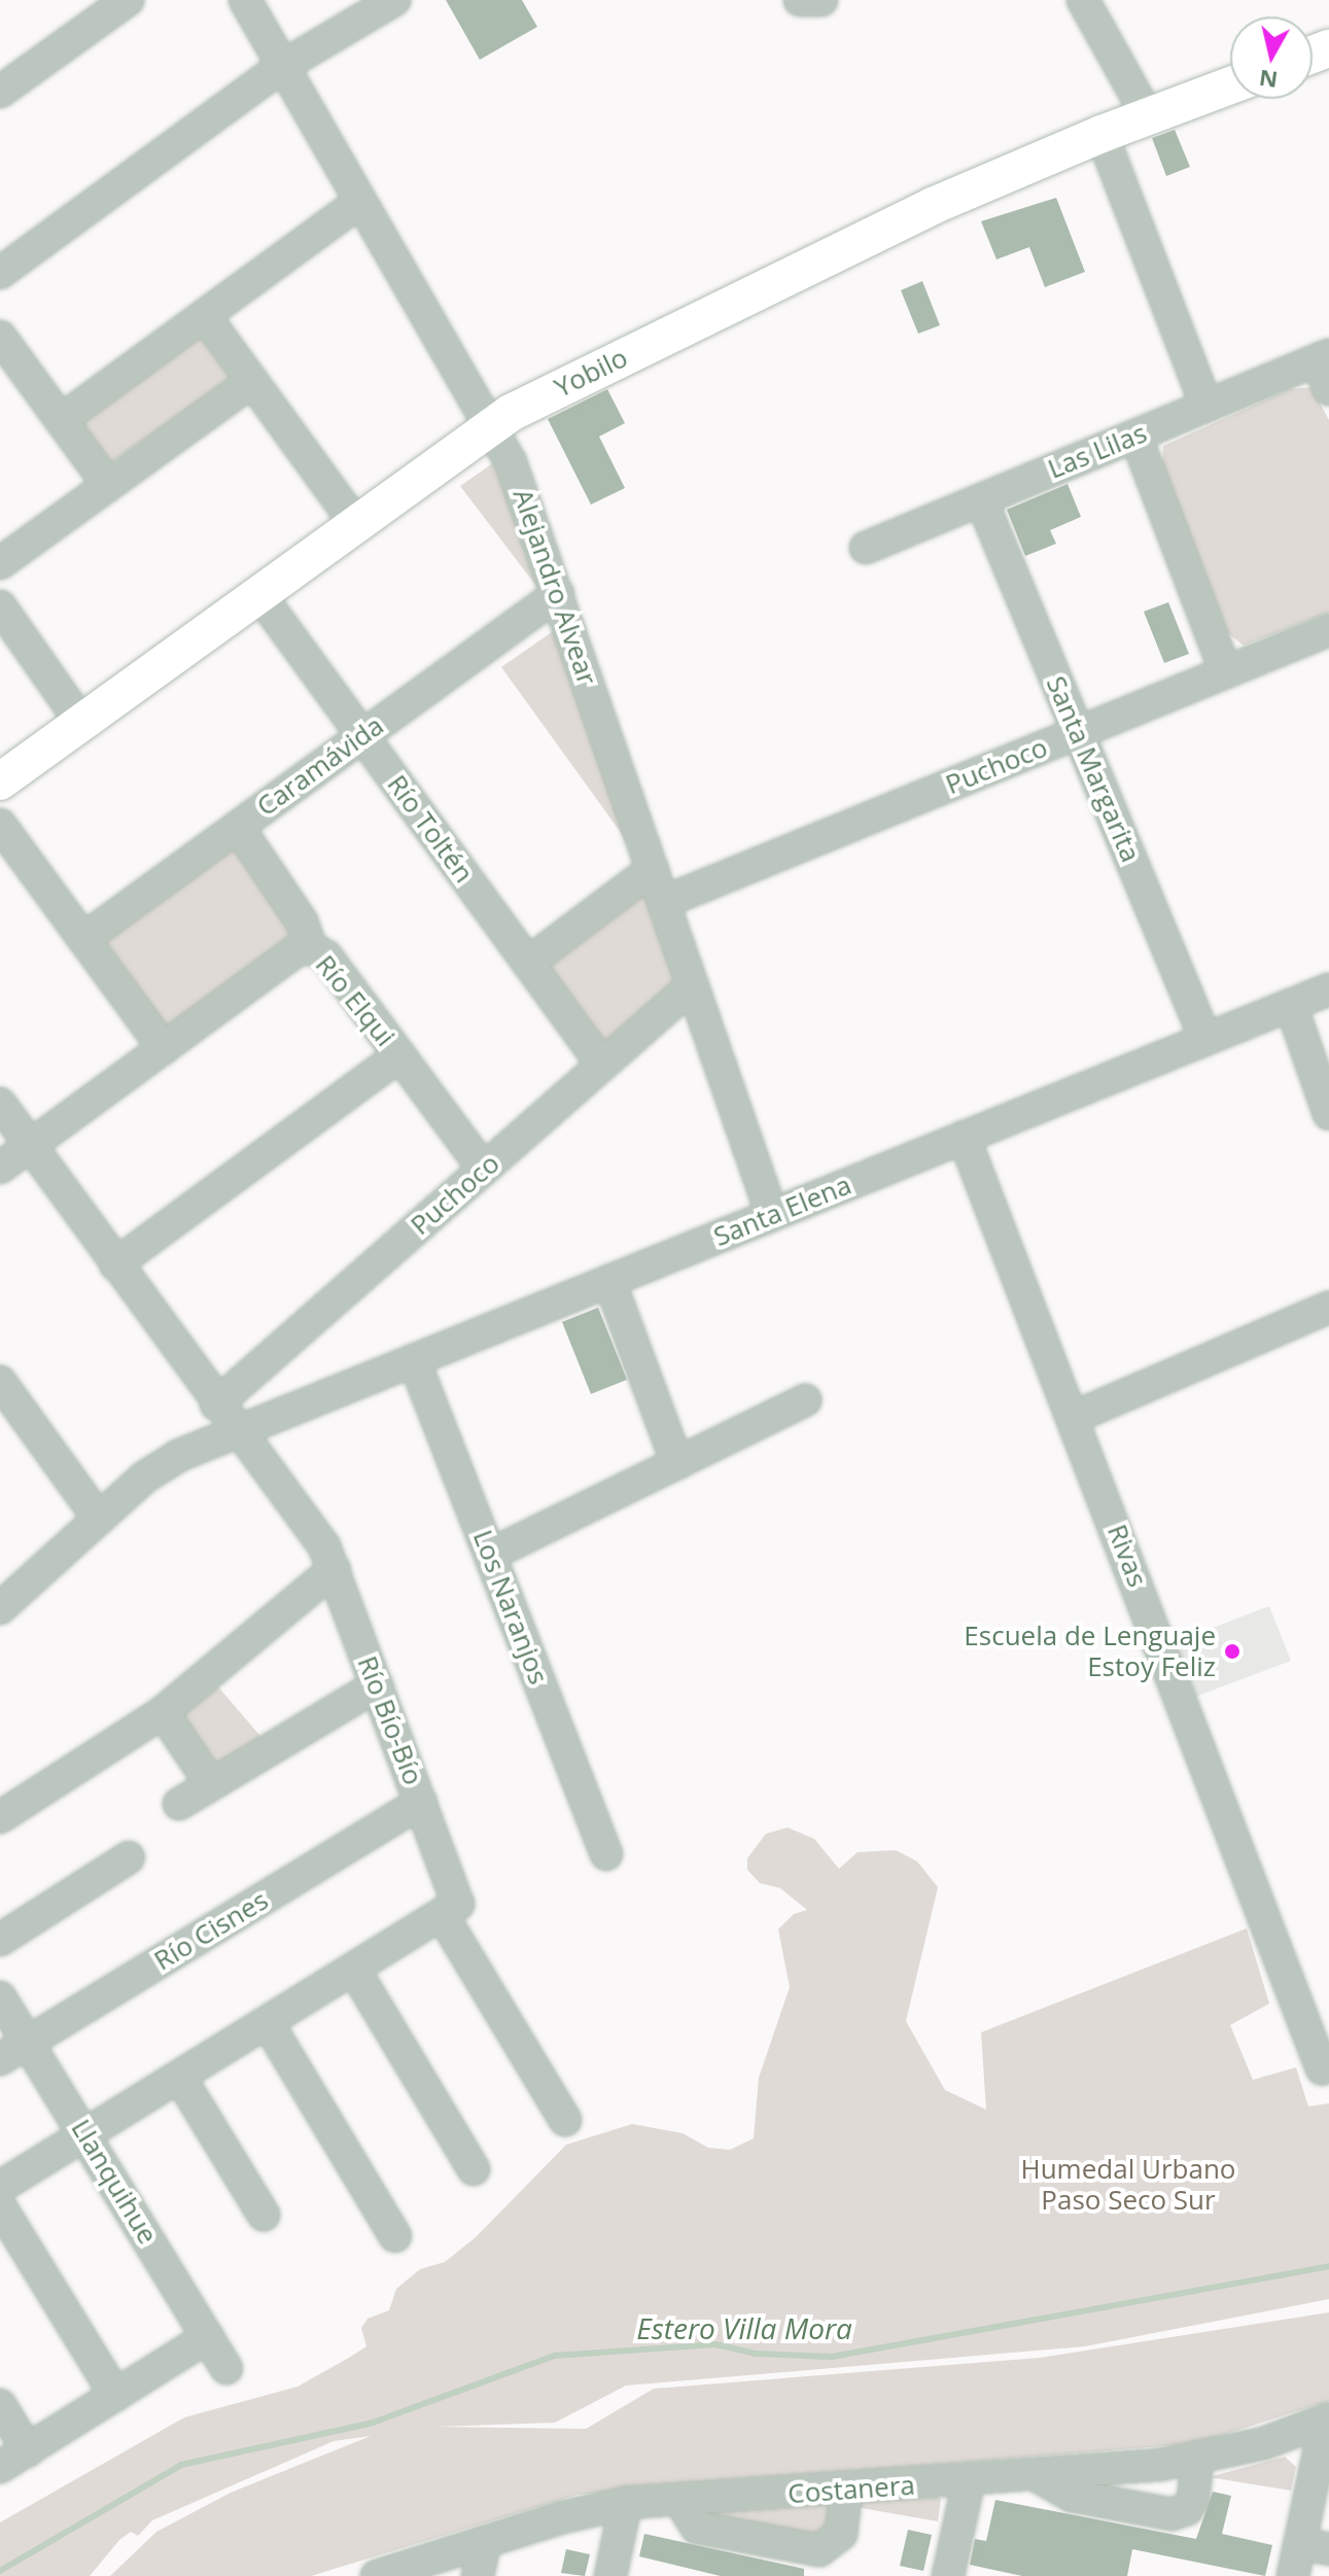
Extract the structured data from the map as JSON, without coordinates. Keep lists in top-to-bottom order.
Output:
{
  "streets": {
    "main road": ["Yobilo"],
    "street": [
      "Las Lilas",
      "Alejandro Alvear",
      "Caramávida",
      "Puchoco",
      "Santa Margarita",
      "Río Toltén",
      "Río Elqui",
      "Santa Elena",
      "Rivas",
      "Los Naranjos",
      "Río Bío-Bío",
      "Río Cisnes",
      "Llanquihue",
      "Costanera"
    ]
  },
  "crossings": [
    ["Yobilo", "Alejandro Alvear"],
    ["Yobilo", "Río Toltén"],
    ["Las Lilas", "Santa Margarita"],
    ["Alejandro Alvear", "Caramávida"],
    ["Alejandro Alvear", "Puchoco"],
    ["Alejandro Alvear", "Santa Elena"],
    ["Caramávida", "Río Toltén"],
    ["Caramávida", "Río Elqui"],
    ["Puchoco", "Santa Margarita"],
    ["Puchoco", "Río Toltén"],
    ["Puchoco", "Río Elqui"],
    ["Puchoco", "Río Bío-Bío"],
    ["Santa Margarita", "Santa Elena"],
    ["Santa Elena", "Rivas"],
    ["Santa Elena", "Los Naranjos"],
    ["Santa Elena", "Río Bío-Bío"],
    ["Río Bío-Bío", "Río Cisnes"],
    ["Río Cisnes", "Llanquihue"]
  ],
  "water": ["Estero Villa Mora"],
  "parks": ["Humedal Urbano Paso Seco Sur"],
  "places": ["Escuela de Lenguaje Estoy Feliz"],
  "north": "bottom"
}
